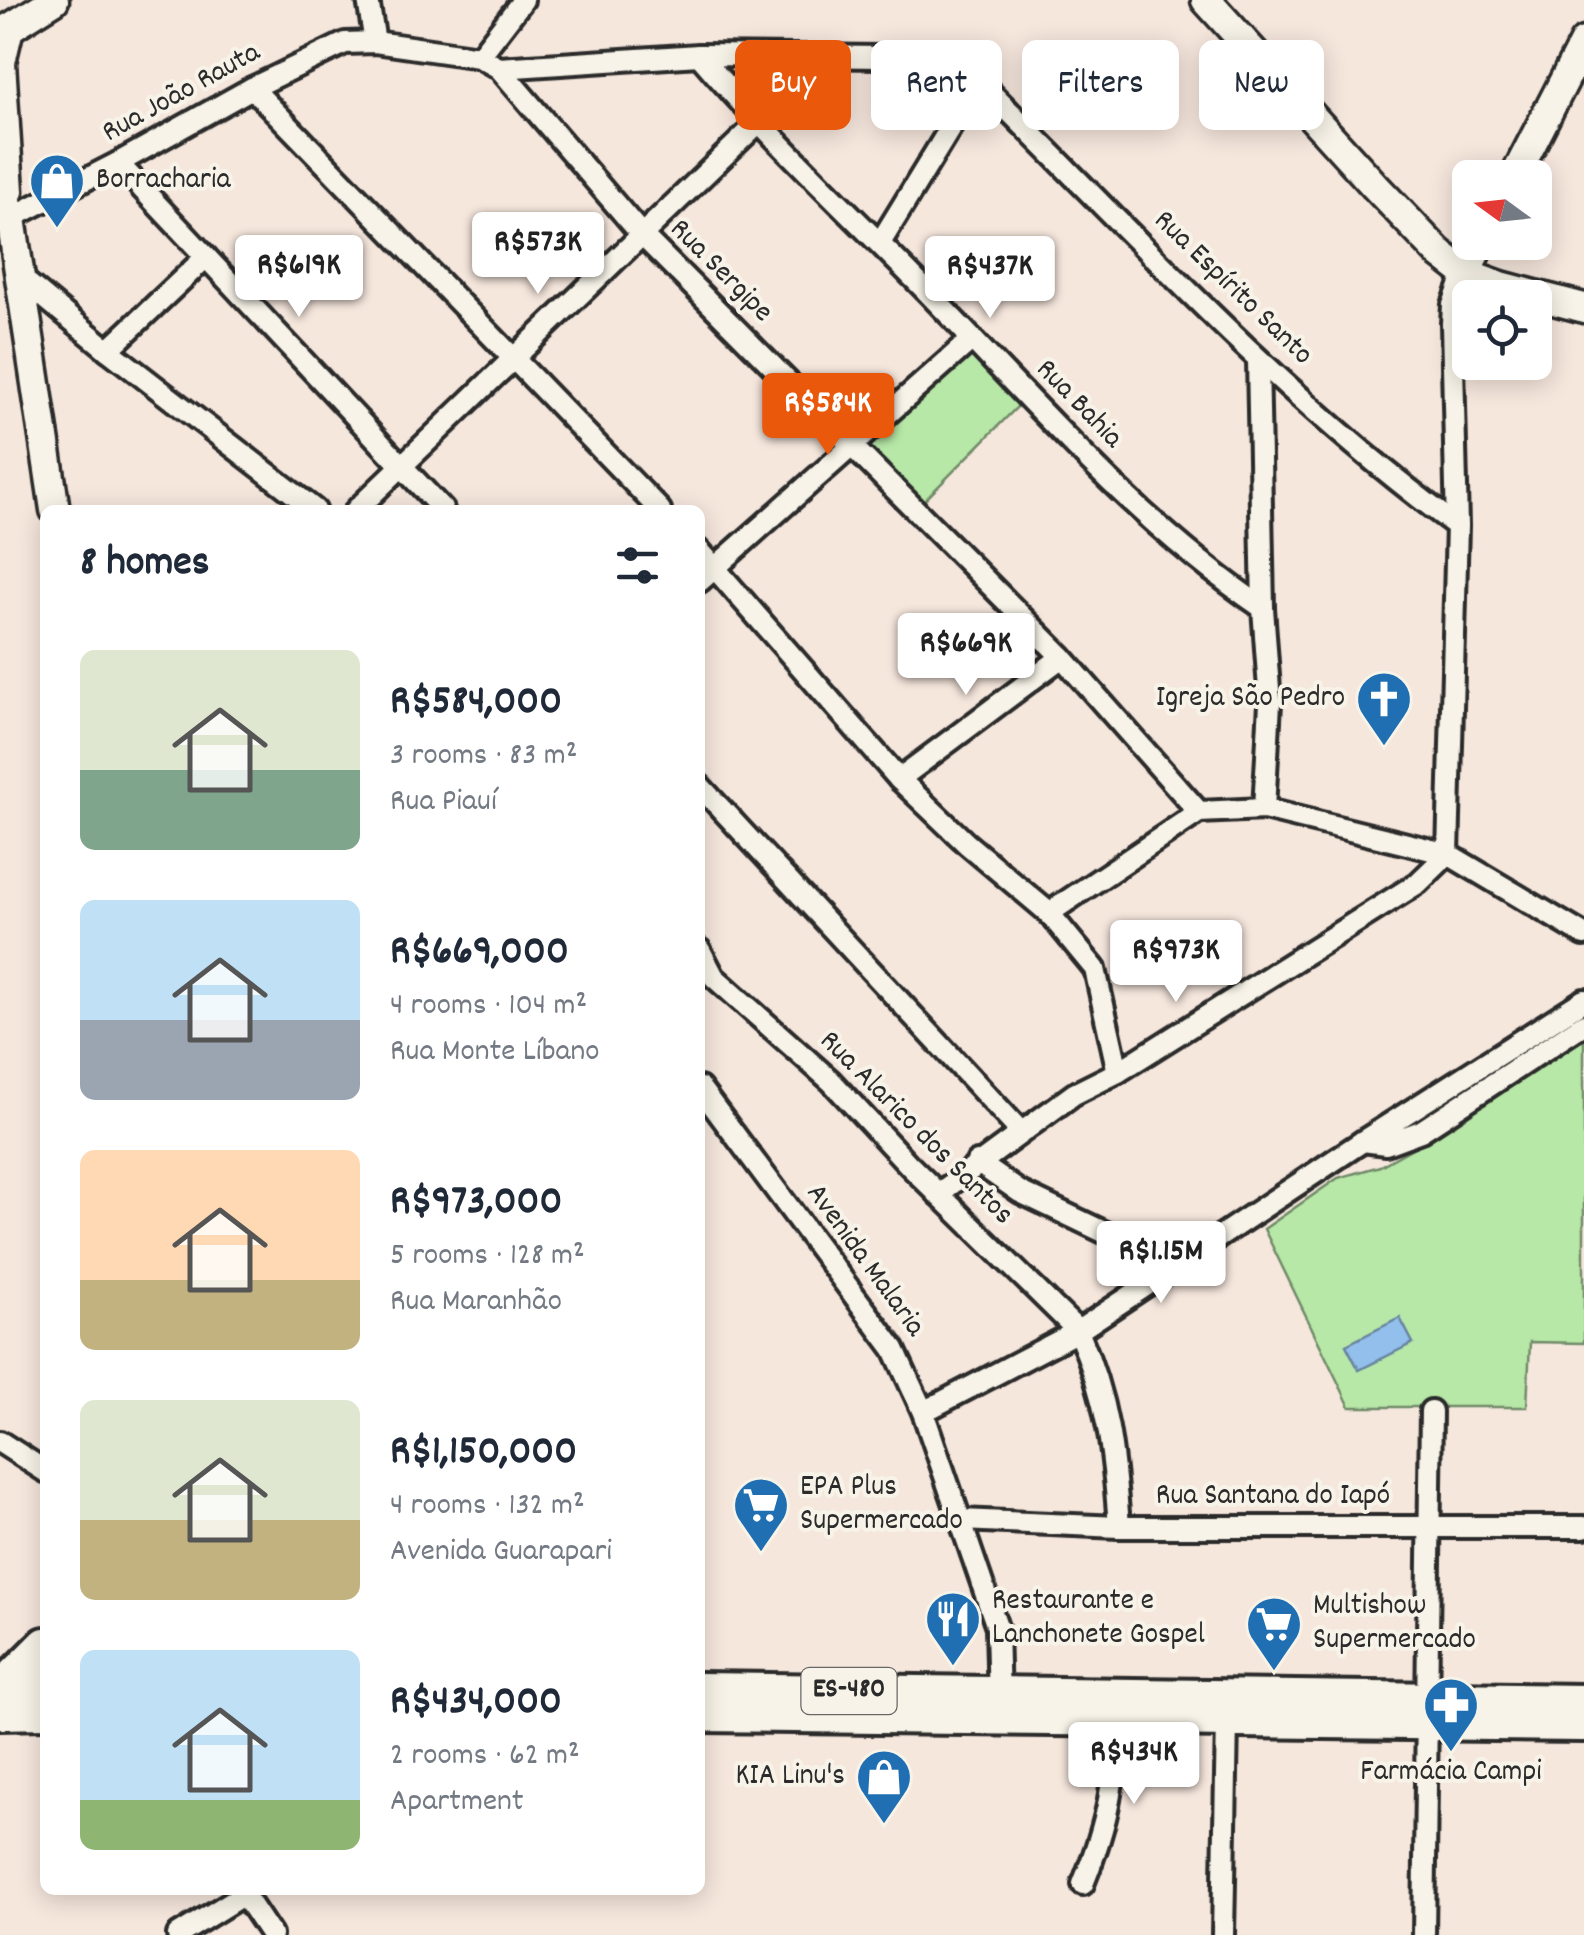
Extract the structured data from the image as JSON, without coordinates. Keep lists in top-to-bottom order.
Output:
{
  "streets": {
    "main road": ["ES-480"],
    "street": [
      "Rua João Rauta",
      "Rua Sergipe",
      "Rua Espírito Santo",
      "Rua Bahia",
      "Rua Alarico dos Santos",
      "Avenida Malaria",
      "Rua Santana do Iapó"
    ]
  },
  "crossings": [
    ["Rua João Rauta", "Rua Sergipe"],
    ["Rua Alarico dos Santos", "Rua Santana do Iapó"],
    ["Avenida Malaria", "Rua Santana do Iapó"],
    ["Avenida Malaria", "ES-480"]
  ],
  "places": {
    "shop": ["Borracharia", "KIA Linu's"],
    "church": ["Igreja São Pedro"],
    "supermarket": ["EPA Plus Supermercado", "Multishow Supermercado"],
    "restaurant": ["Restaurante e Lanchonete Gospel"],
    "pharmacy": ["Farmácia Campi"]
  },
  "north": "left",
  "page": {
    "chip": [
      "Buy",
      "Rent",
      "Filters",
      "New"
    ],
    "price": [
      "R$573K",
      "R$619K",
      "R$437K",
      "R$584K",
      "R$669K",
      "R$973K",
      "R$1.15M",
      "R$434K"
    ],
    "heading": "8 homes",
    "list": [
      {
        "name": "R$584,000",
        "note": "3 rooms · 83 m² · Rua Piauí"
      },
      {
        "name": "R$669,000",
        "note": "4 rooms · 104 m² · Rua Monte Líbano"
      },
      {
        "name": "R$973,000",
        "note": "5 rooms · 128 m² · Rua Maranhão"
      },
      {
        "name": "R$1,150,000",
        "note": "4 rooms · 132 m² · Avenida Guarapari"
      },
      {
        "name": "R$434,000",
        "note": "2 rooms · 62 m² · Apartment"
      }
    ]
  }
}
